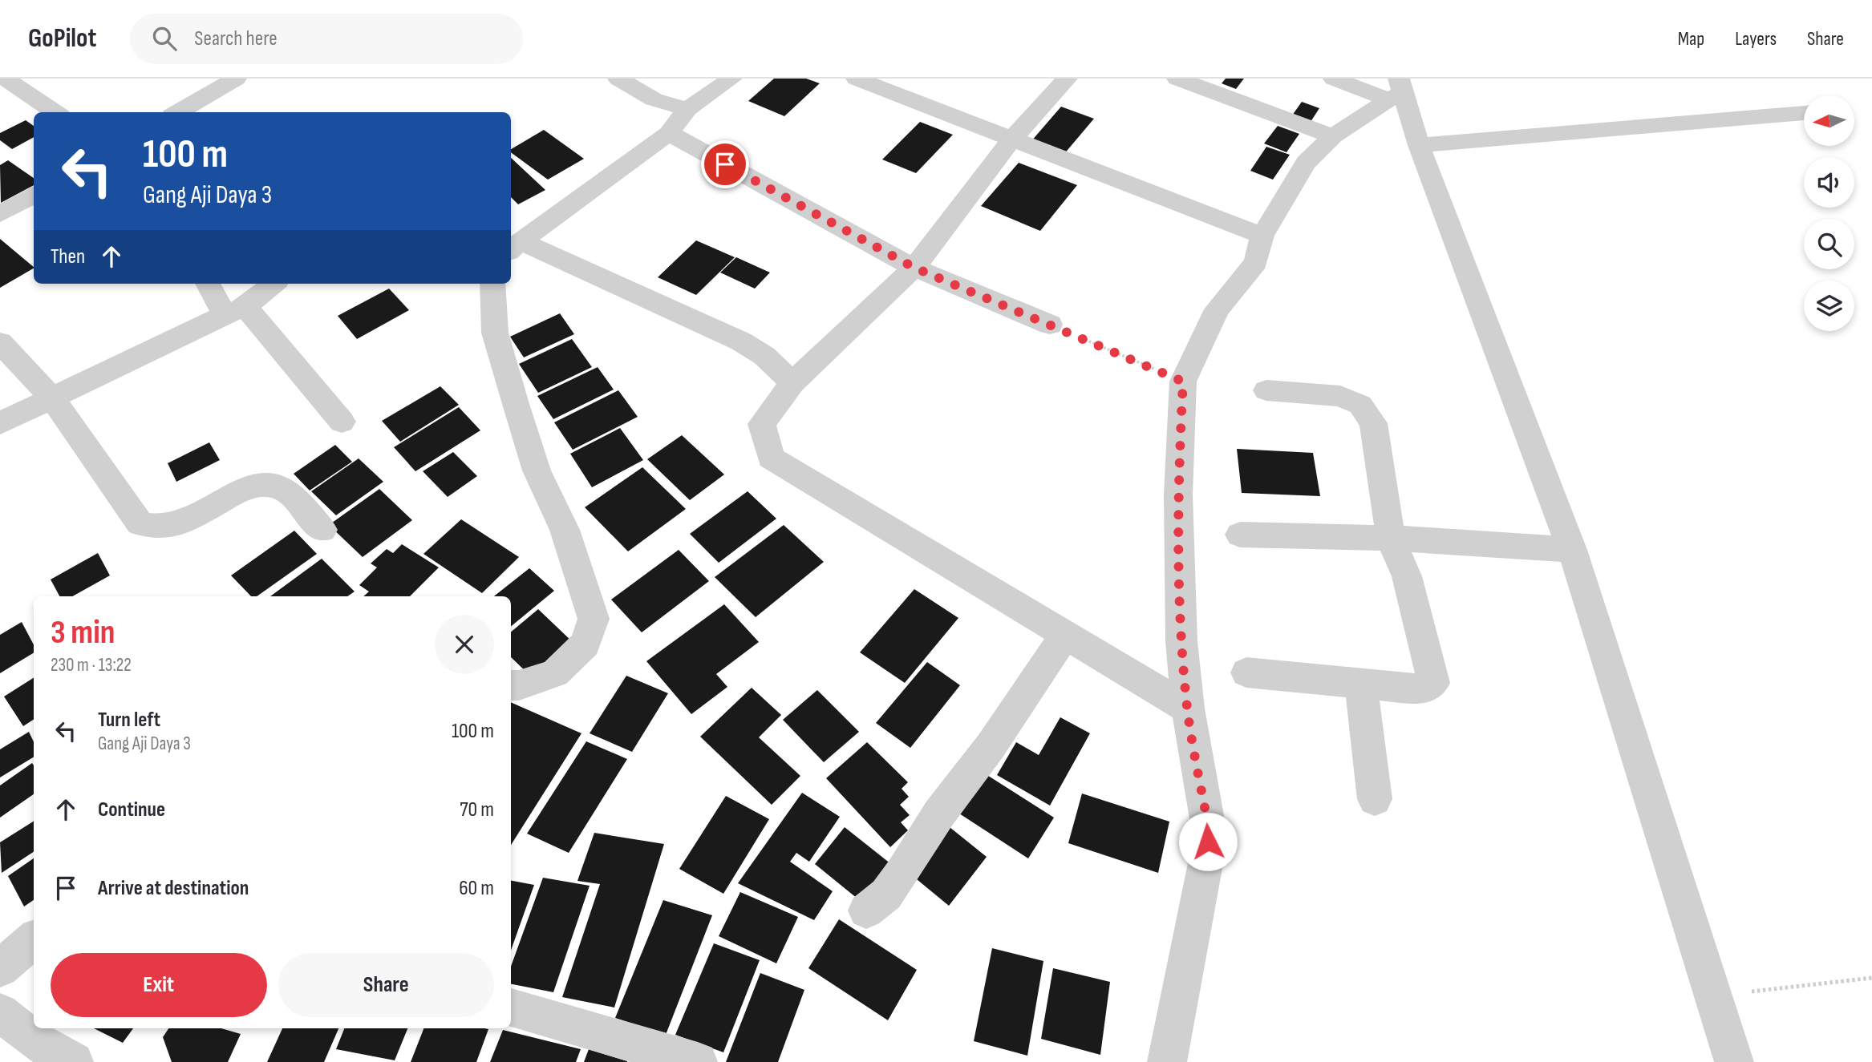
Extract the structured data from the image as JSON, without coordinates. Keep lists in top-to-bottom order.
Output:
{
  "north": "left",
  "page": {
    "header": "GoPilot",
    "search": "Search here",
    "nav": ["Map", "Layers", "Share"],
    "turn": ["100 m", "Gang Aji Daya 3"],
    "then": "Then",
    "heading": ["3 min", "230 m · 13:22"],
    "list": [
      {
        "name": "Turn left",
        "note": "Gang Aji Daya 3",
        "value": "100 m"
      },
      {
        "name": "Continue",
        "value": "70 m"
      },
      {
        "name": "Arrive at destination",
        "value": "60 m"
      }
    ],
    "buttons": ["Exit", "Share"]
  }
}
